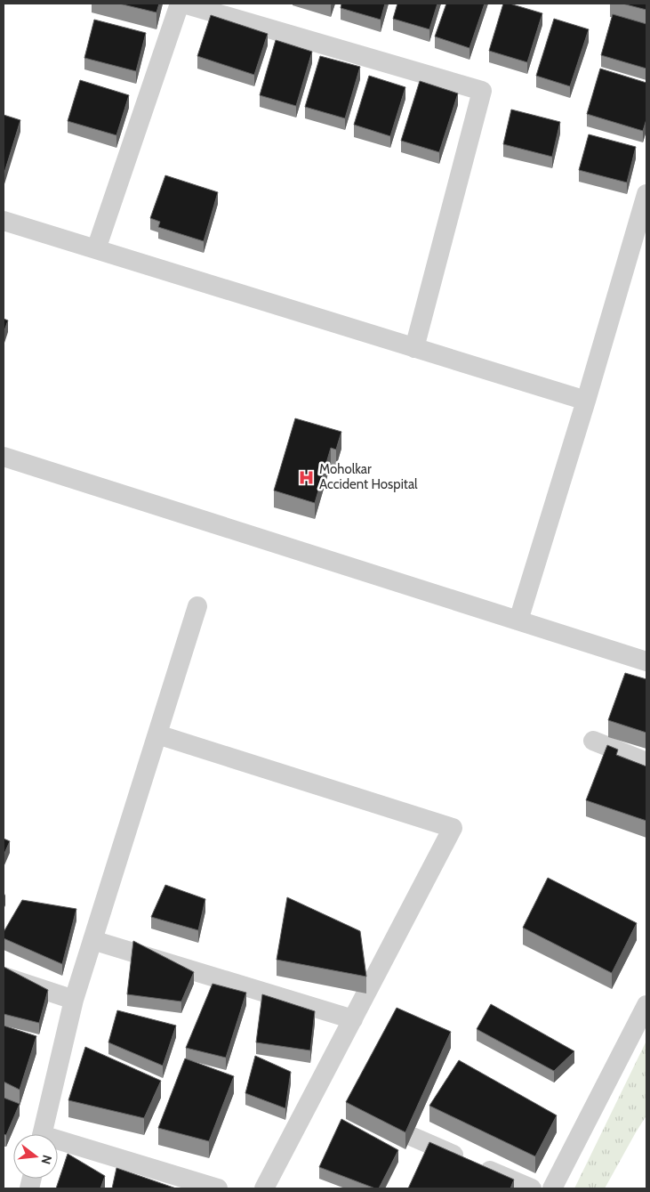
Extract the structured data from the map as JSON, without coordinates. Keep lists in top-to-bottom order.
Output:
{
  "places": {
    "hospital": ["Moholkar Accident Hospital"]
  },
  "north": "right"
}
